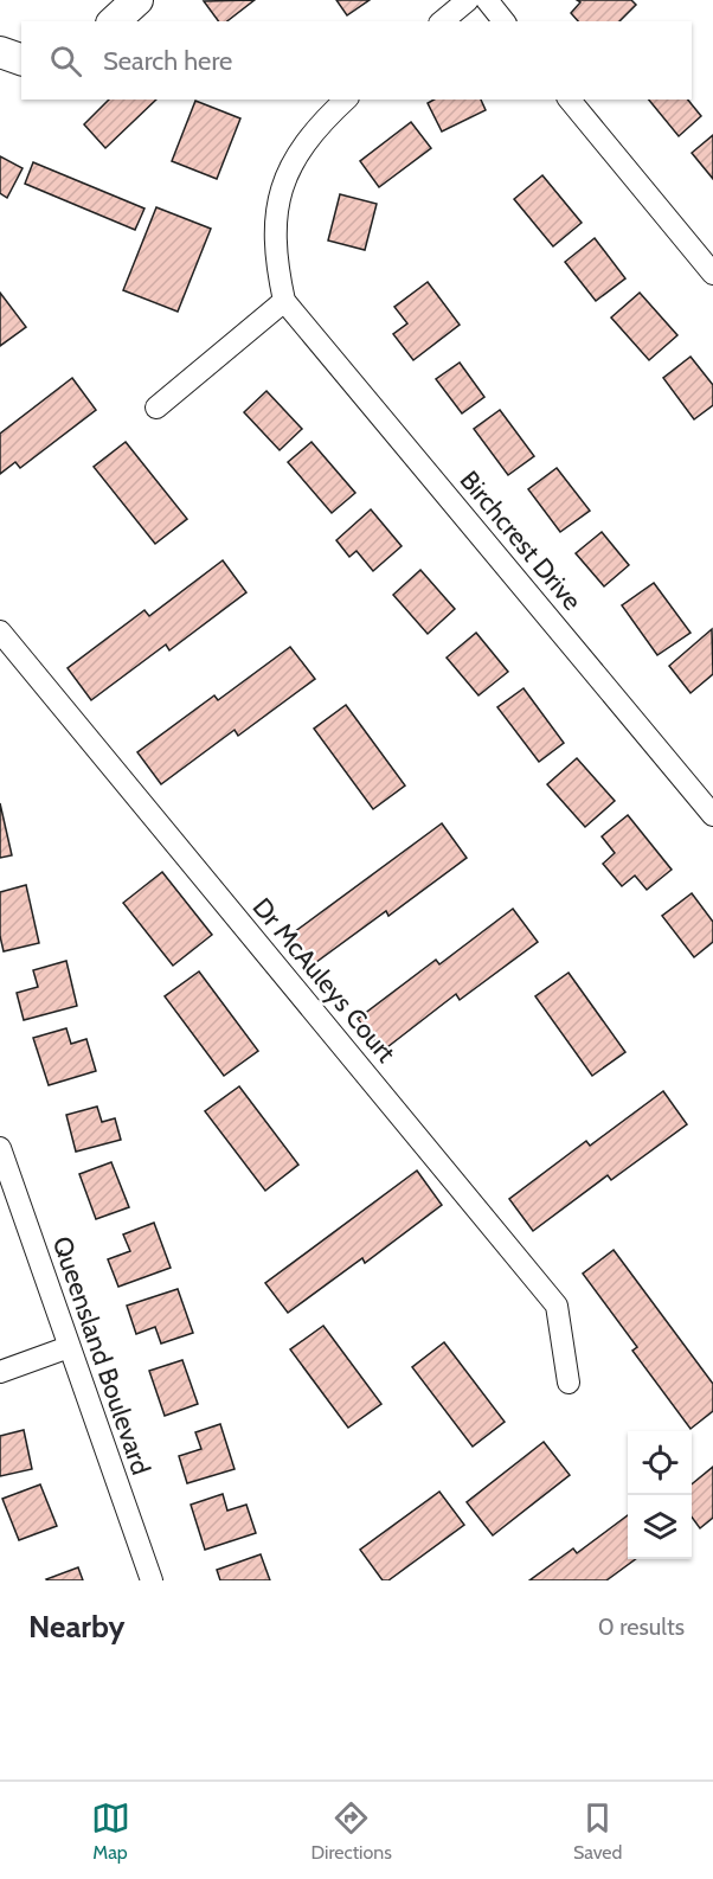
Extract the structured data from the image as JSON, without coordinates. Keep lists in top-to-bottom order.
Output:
{
  "streets": {
    "street": ["Birchcrest Drive", "Dr McAuleys Court", "Queensland Boulevard"]
  },
  "page": {
    "search": "Search here",
    "heading": ["Nearby", "0 results"],
    "nav": ["Map", "Directions", "Saved"]
  }
}
